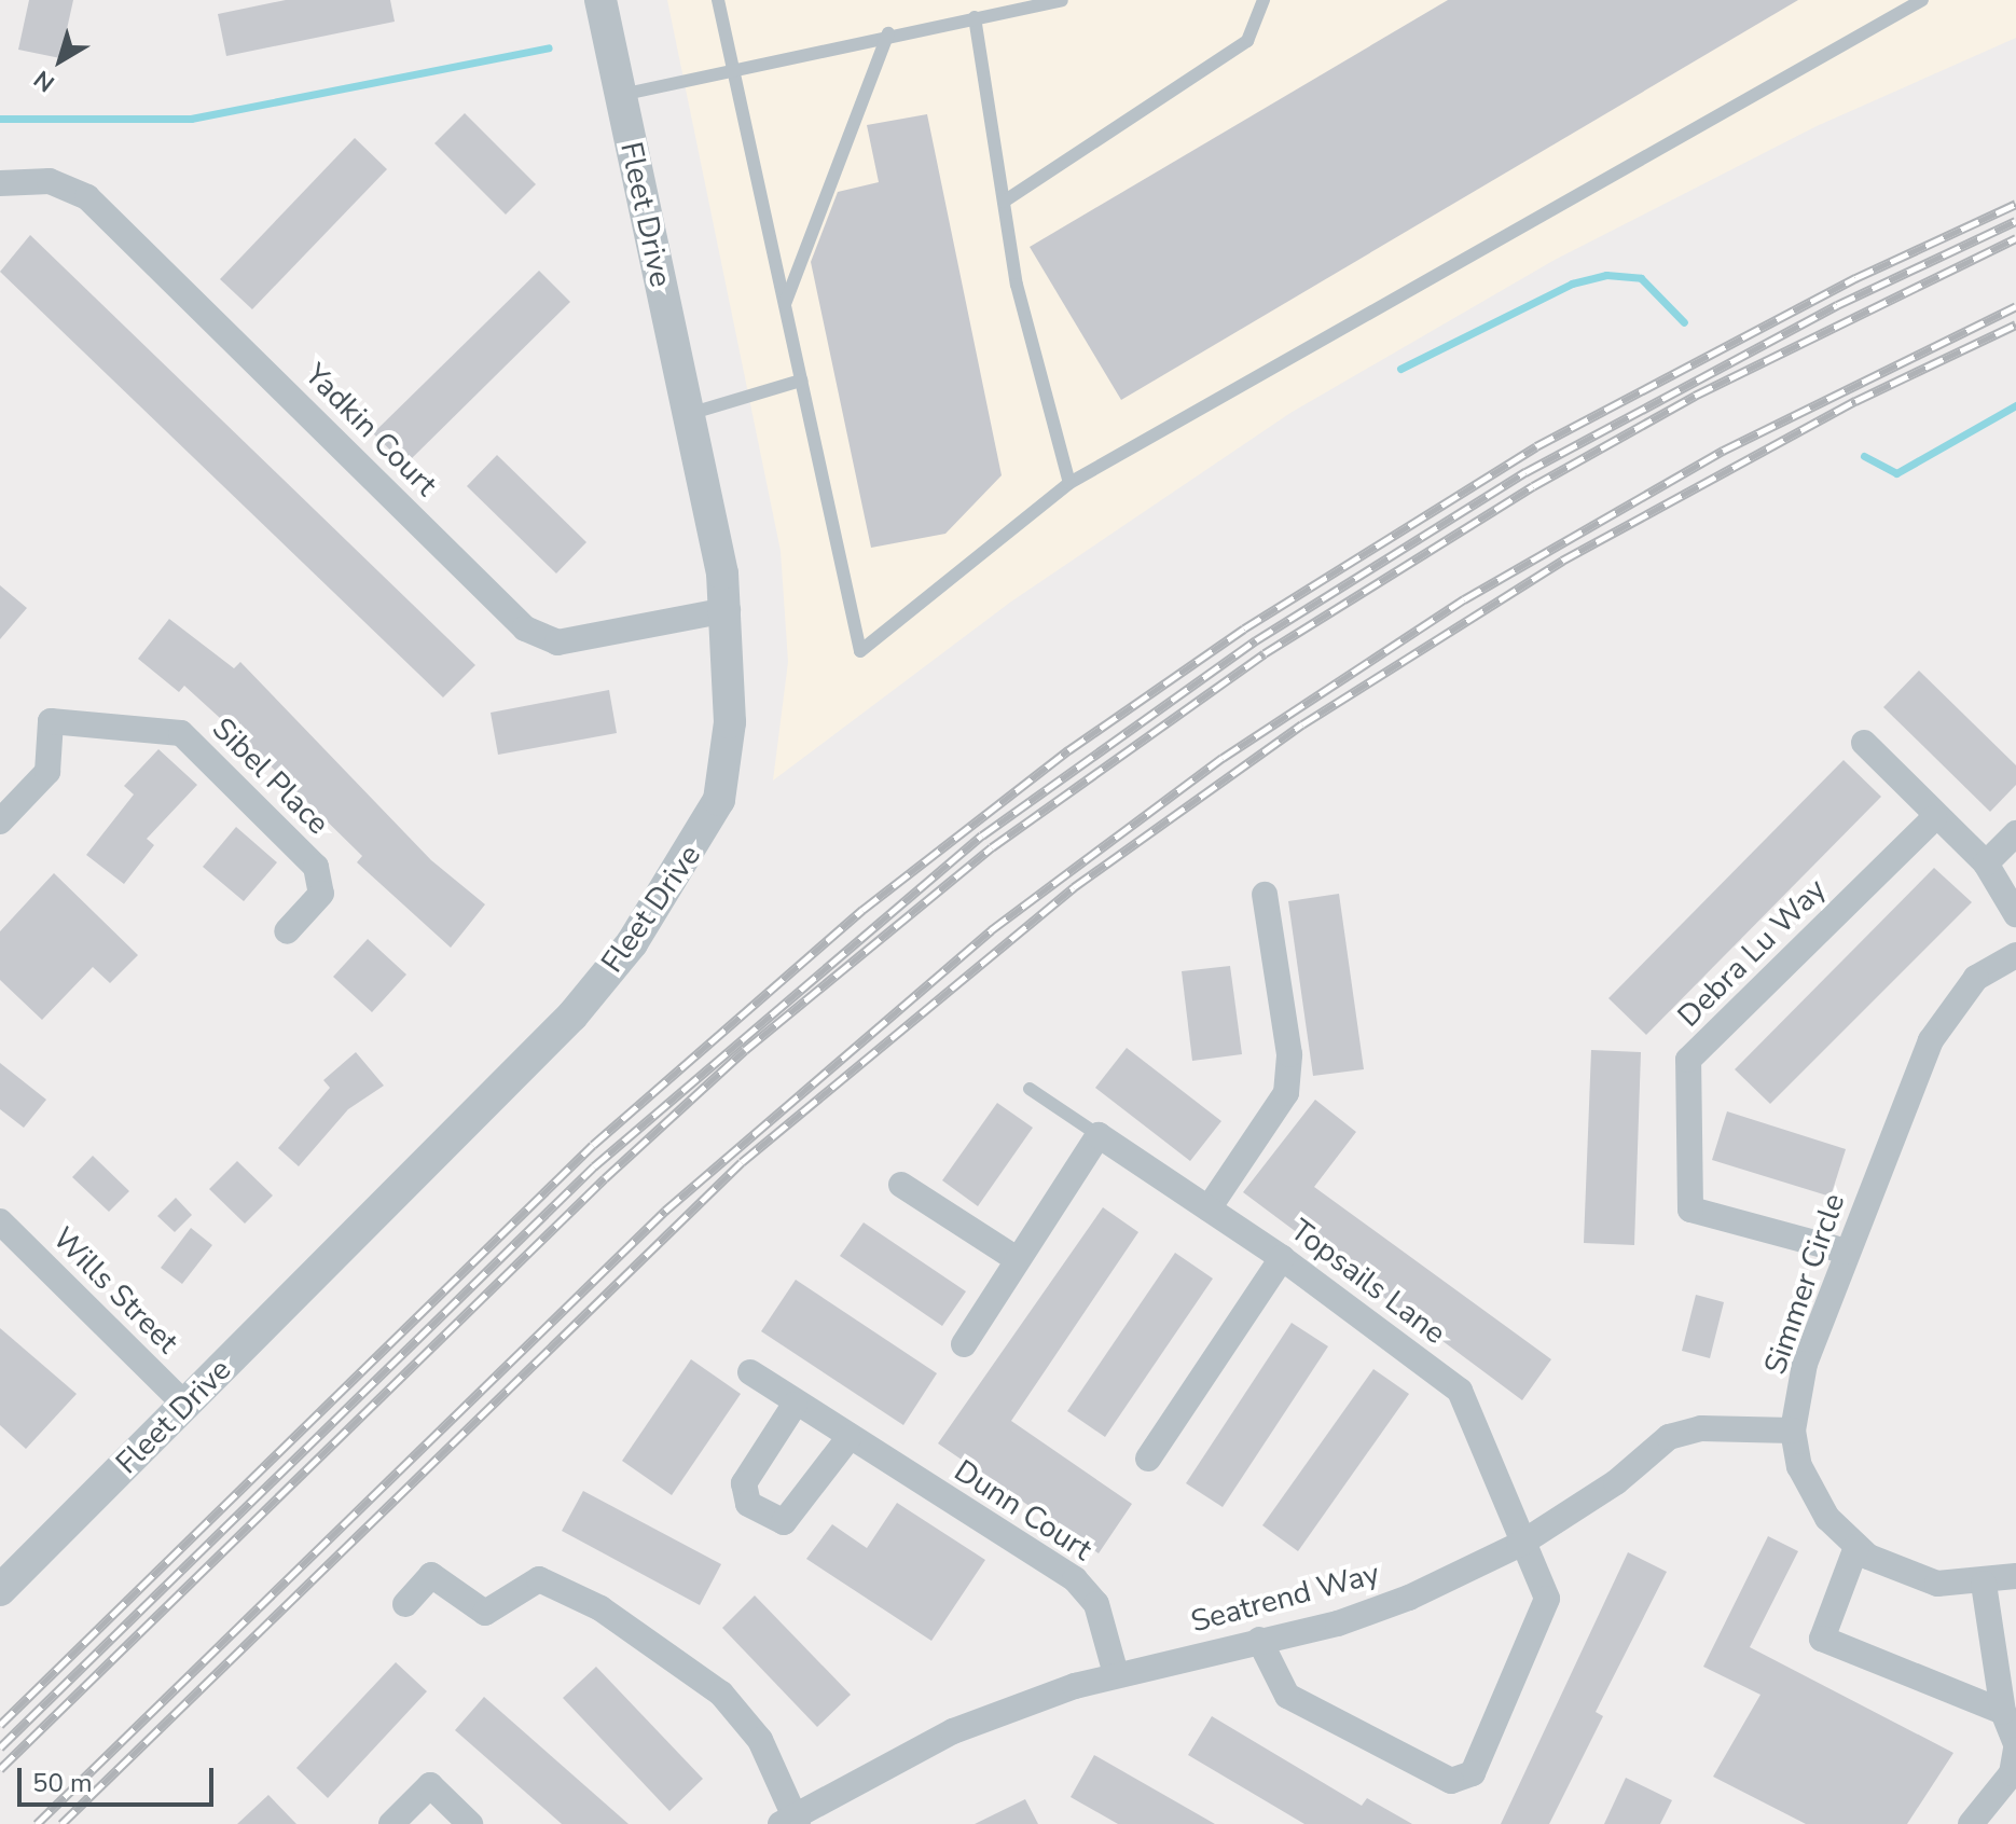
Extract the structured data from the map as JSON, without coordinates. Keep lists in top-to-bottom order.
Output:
{
  "streets": {
    "street": [
      "Fleet Drive",
      "Yadkin Court",
      "Sibel Place",
      "Debra Lu Way",
      "Topsails Lane",
      "Simmer Circle",
      "Wills Street",
      "Dunn Court",
      "Seatrend Way"
    ]
  },
  "crossings": [
    ["Fleet Drive", "Yadkin Court"],
    ["Fleet Drive", "Wills Street"],
    ["Debra Lu Way", "Simmer Circle"],
    ["Topsails Lane", "Seatrend Way"],
    ["Simmer Circle", "Seatrend Way"],
    ["Dunn Court", "Seatrend Way"]
  ],
  "scale_bar": "50 m",
  "north": "bottom left"
}
